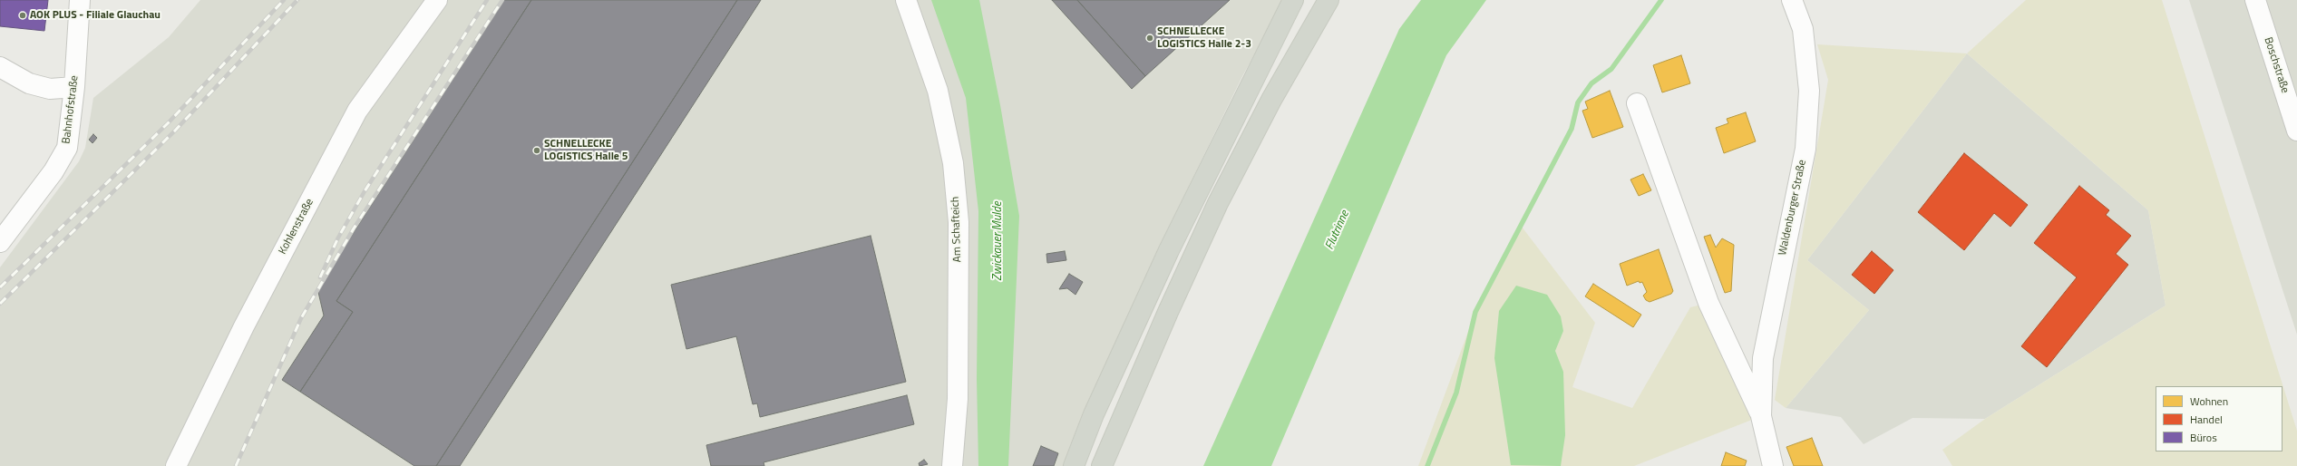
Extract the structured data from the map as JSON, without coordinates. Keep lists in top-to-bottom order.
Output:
{
  "streets": {
    "street": [
      "Boschstraße",
      "Bahnhofstraße",
      "Waldenburger Straße",
      "Kohlenstraße",
      "Am Schafteich"
    ]
  },
  "water": ["Flutrinne", "Zwickauer Mulde"],
  "places": ["AOK PLUS - Filiale Glauchau", "SCHNELLECKE LOGISTICS Halle 2-3", "SCHNELLECKE LOGISTICS Halle 5"],
  "legend": ["Wohnen", "Handel", "Büros"]
}
